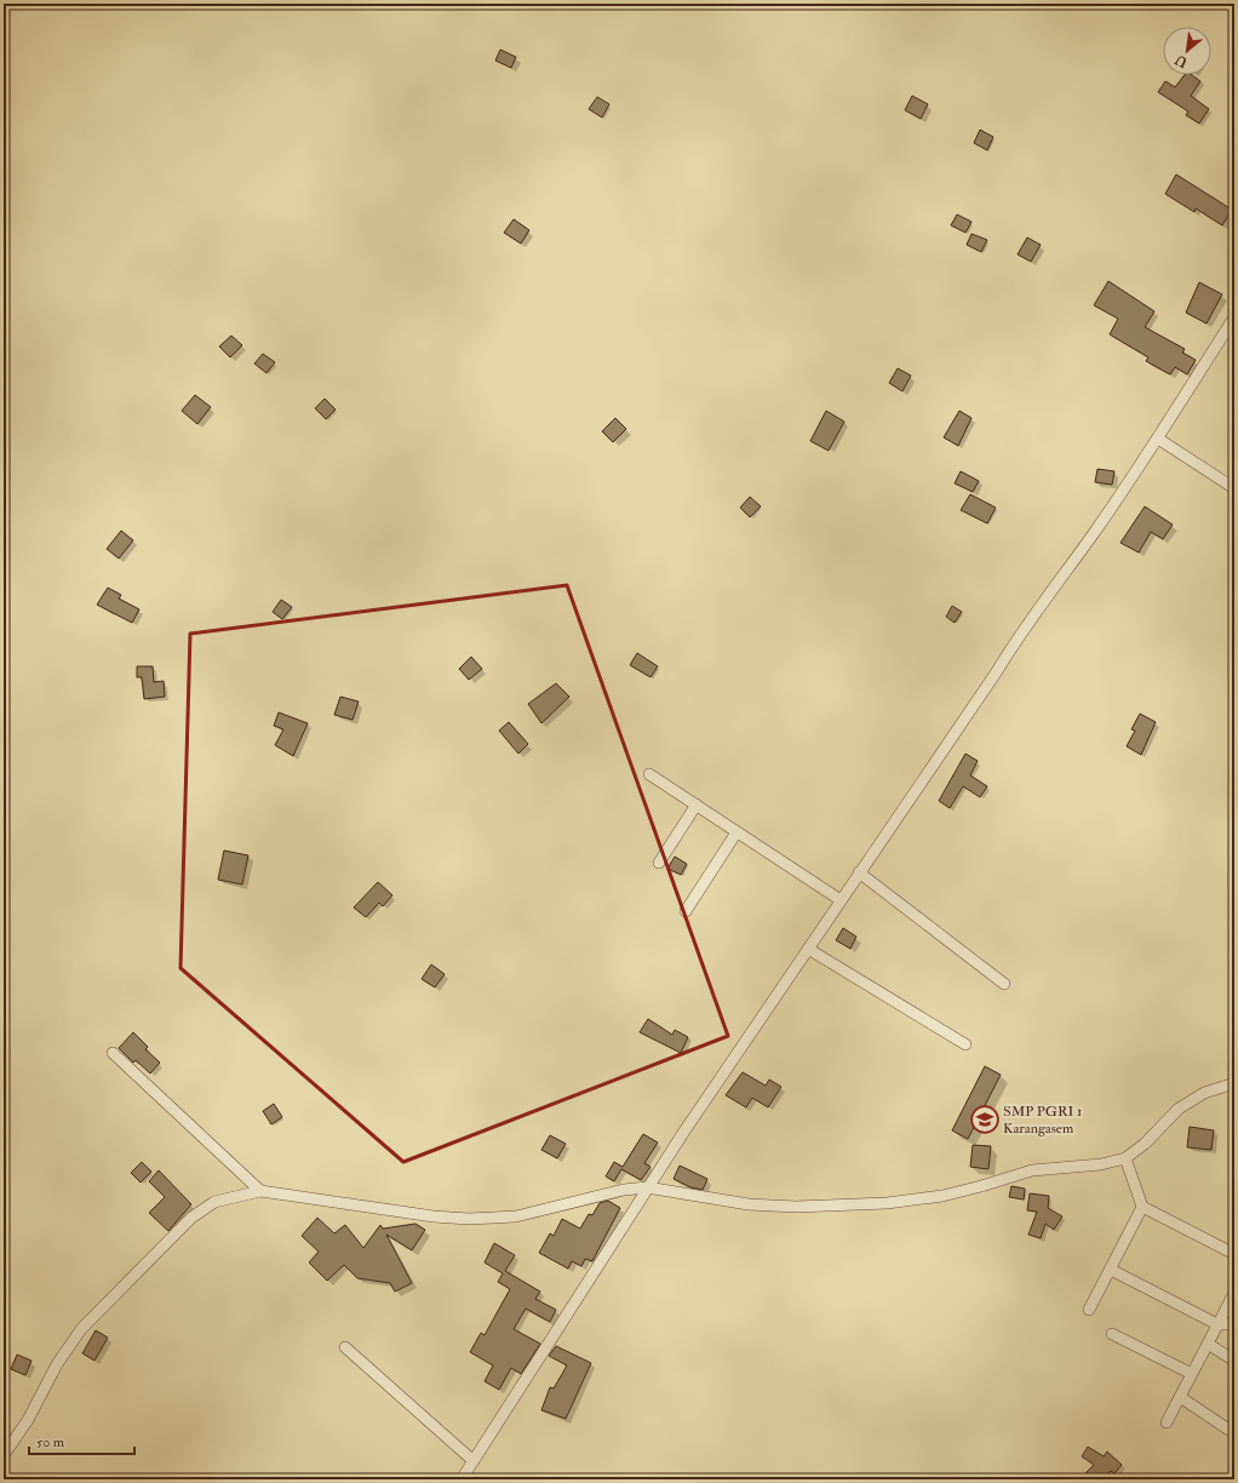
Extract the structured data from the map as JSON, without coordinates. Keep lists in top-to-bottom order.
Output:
{
  "places": {
    "school or university": ["SMP PGRI 1 Karangasem"]
  },
  "scale_bar": "50 m",
  "north": "bottom left"
}
